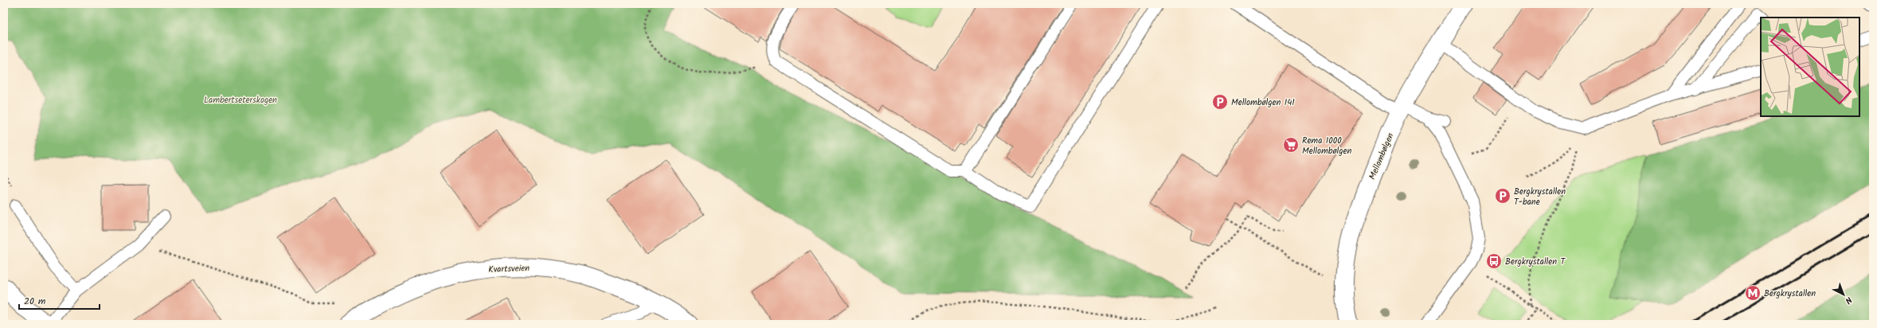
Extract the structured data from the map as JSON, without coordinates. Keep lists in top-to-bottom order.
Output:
{
  "streets": {
    "street": ["Mellombølgen", "Kvartsveien"]
  },
  "parks": ["Lambertseterskogen"],
  "places": {
    "parking": ["Mellombølgen 141", "Bergkrystallen T-bane"],
    "supermarket": ["Rema 1000 Mellombølgen"],
    "bus stop": ["Bergkrystallen T"],
    "metro station": ["Bergkrystallen"]
  },
  "scale_bar": "20 m",
  "north": "bottom right"
}
